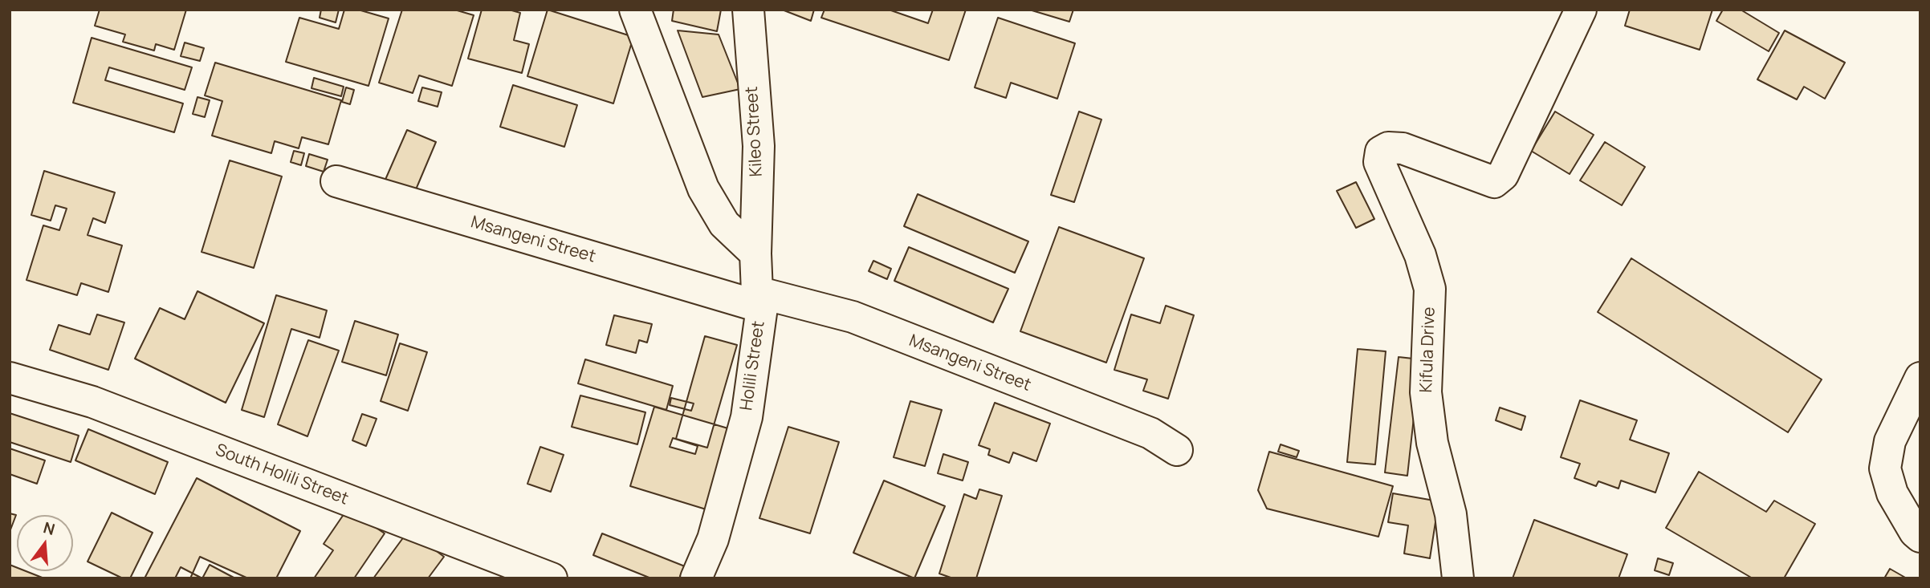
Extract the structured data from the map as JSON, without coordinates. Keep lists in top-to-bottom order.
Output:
{
  "streets": {
    "street": [
      "Kileo Street",
      "Msangeni Street",
      "Kifula Drive",
      "Holili Street",
      "South Holili Street"
    ]
  },
  "crossings": [
    ["Kileo Street", "Holili Street"],
    ["Msangeni Street", "Holili Street"]
  ],
  "north": "top"
}
